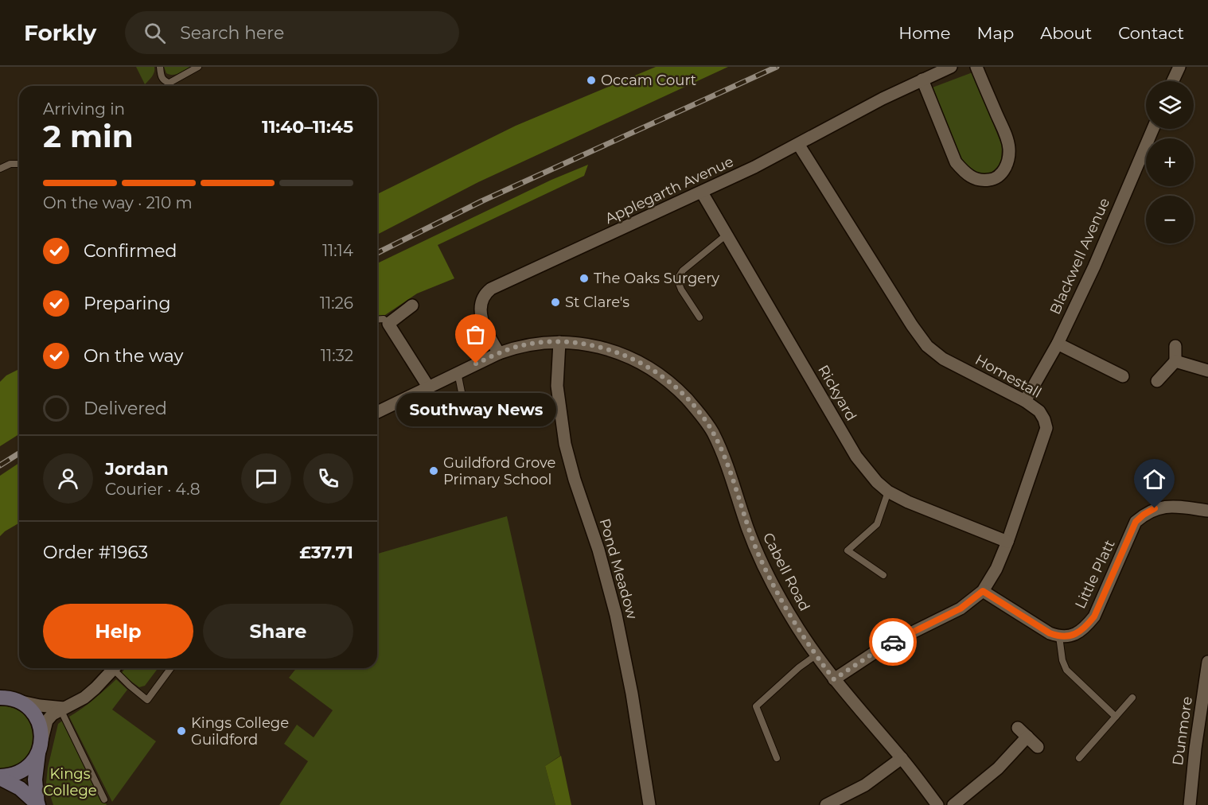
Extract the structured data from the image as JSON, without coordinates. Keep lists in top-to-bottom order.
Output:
{
  "streets": {
    "street": [
      "Applegarth Avenue",
      "Blackwell Avenue",
      "Homestall",
      "Rickyard",
      "Pond Meadow",
      "Cabell Road",
      "Little Platt",
      "Dunmore"
    ]
  },
  "crossings": [
    ["Applegarth Avenue", "Homestall"],
    ["Applegarth Avenue", "Rickyard"],
    ["Applegarth Avenue", "Cabell Road"],
    ["Blackwell Avenue", "Homestall"],
    ["Homestall", "Rickyard"],
    ["Homestall", "Cabell Road"],
    ["Pond Meadow", "Cabell Road"]
  ],
  "parks": ["Kings College"],
  "places": [
    "Occam Court",
    "The Oaks Surgery",
    "St Clare's",
    "Southway News",
    "Guildford Grove Primary School",
    "Kings College Guildford"
  ],
  "page": {
    "header": "Forkly",
    "search": "Search here",
    "nav": [
      "Home",
      "Map",
      "About",
      "Contact"
    ],
    "map_buttons": ["+", "−"],
    "heading": ["2 min", "Arriving in", "11:40–11:45"],
    "panel": [
      "Jordan",
      "Courier · 4.8",
      "Order #1963",
      "£37.71"
    ],
    "bar": "On the way · 210 m",
    "list": [
      ["Confirmed", "11:14"],
      ["Preparing", "11:26"],
      ["On the way", "11:32"],
      "Delivered"
    ],
    "bubble": "Southway News",
    "buttons": ["Help", "Share"]
  }
}
